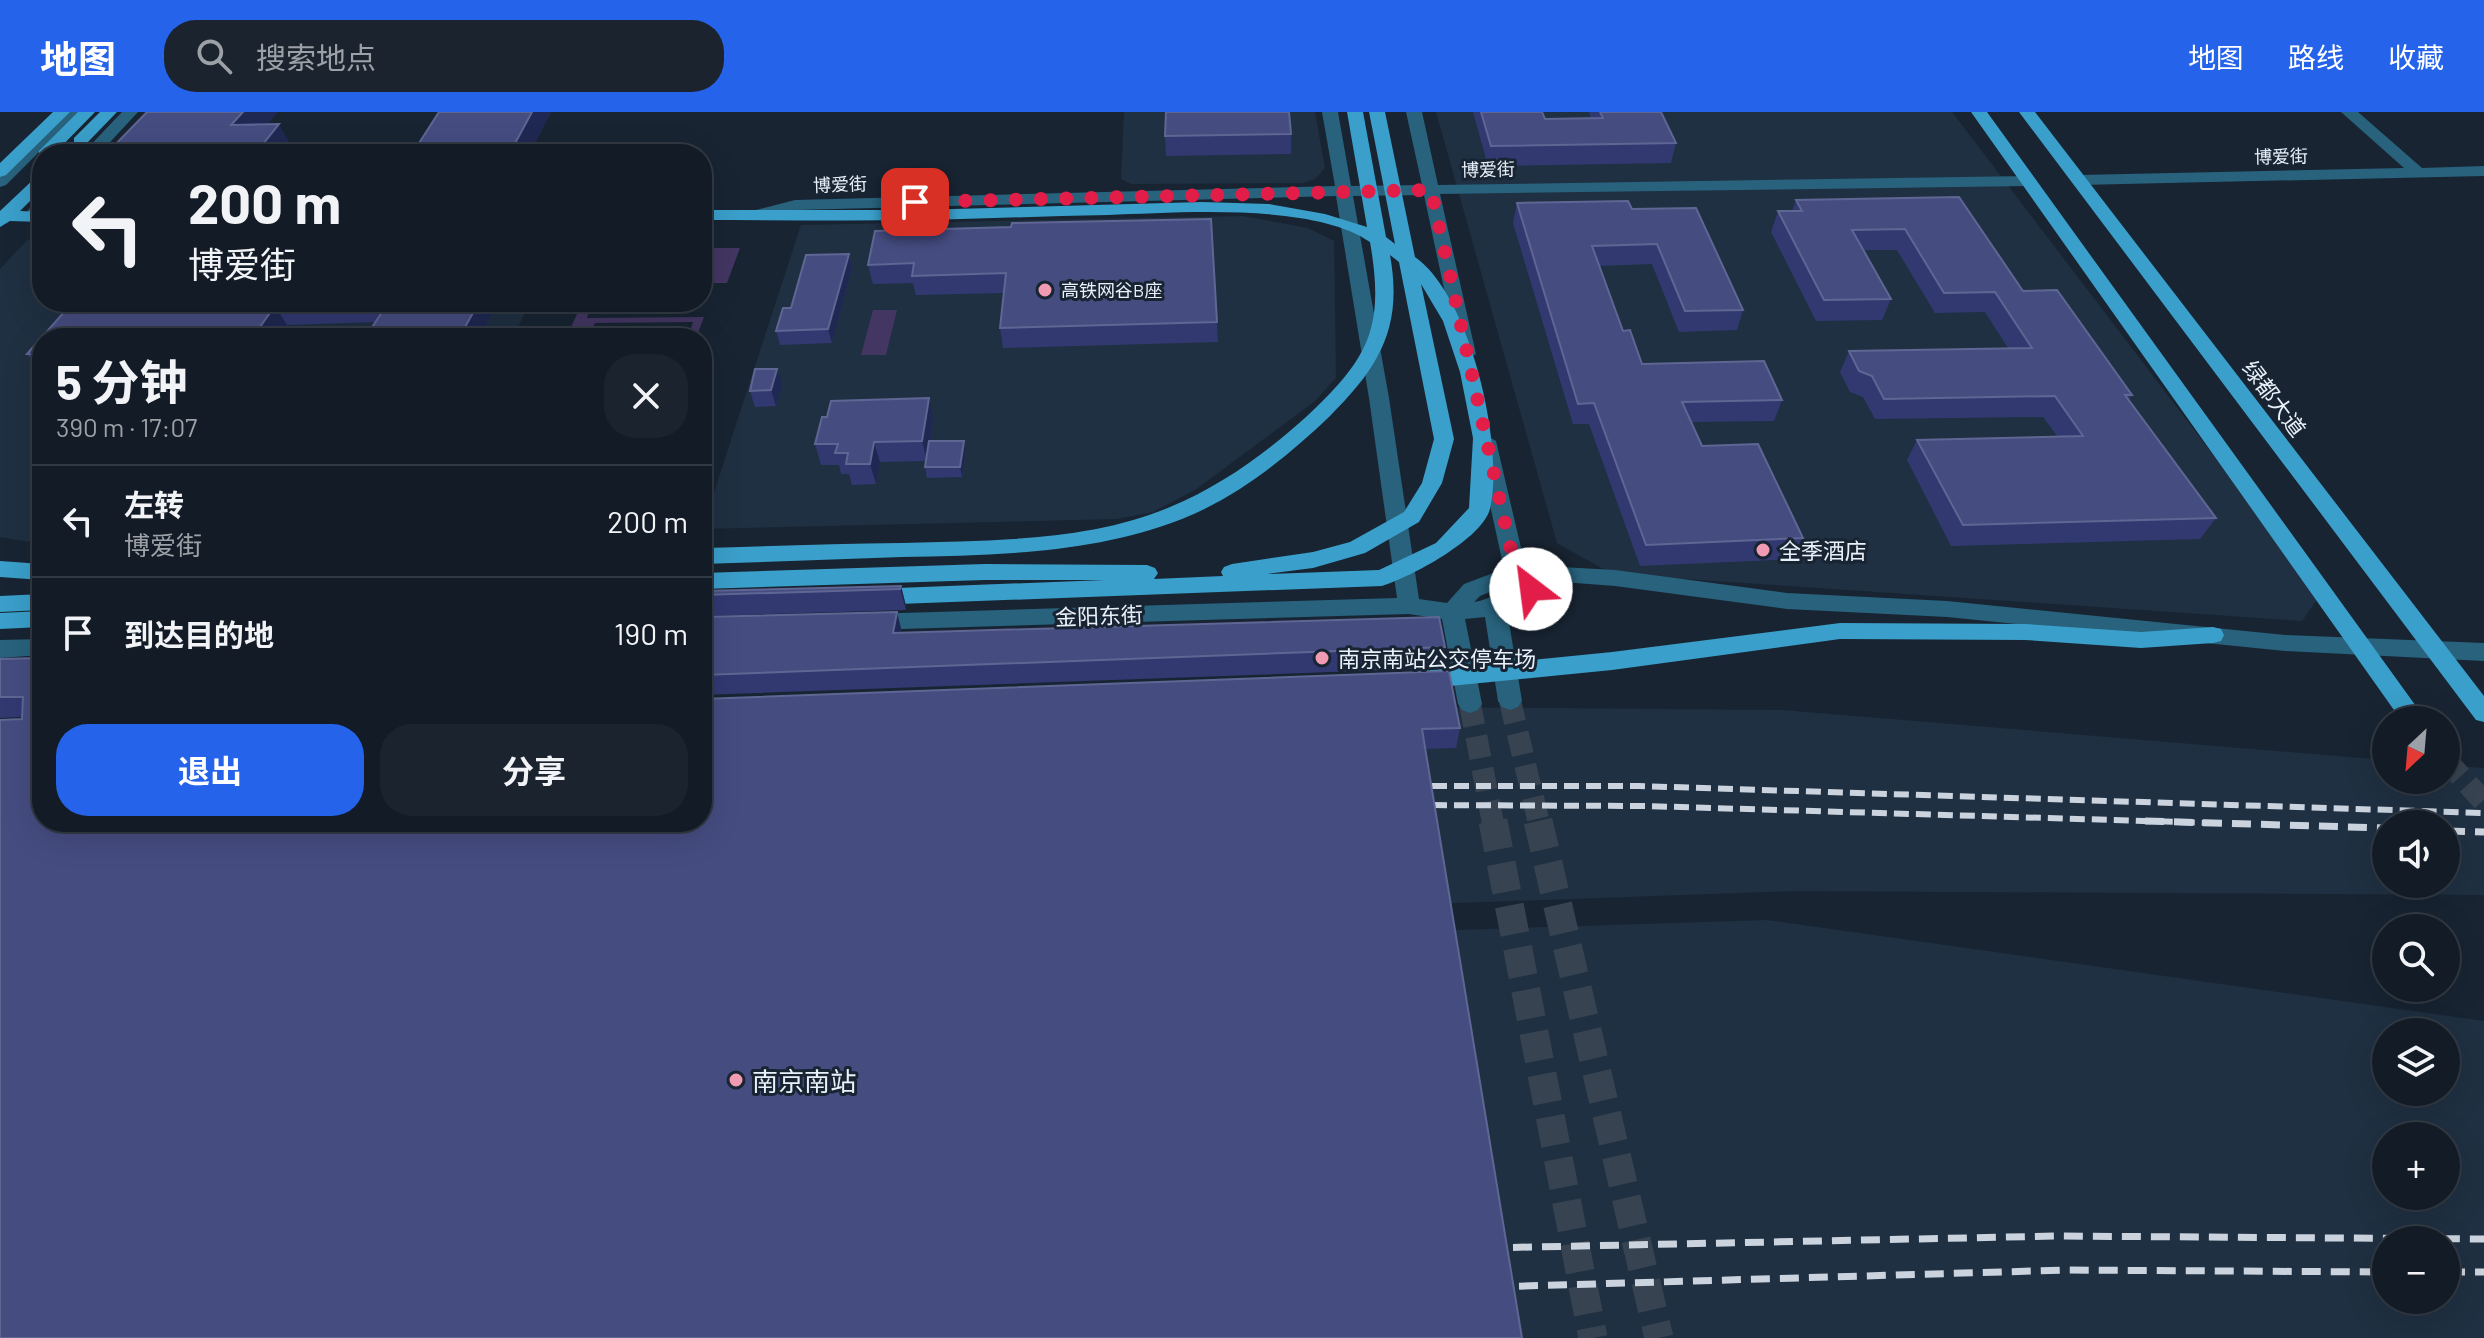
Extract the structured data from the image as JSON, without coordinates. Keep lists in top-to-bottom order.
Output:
{
  "streets": {
    "main road": ["博爱街", "绿都大道"],
    "street": ["金阳东街"]
  },
  "crossings": [
    ["博爱街", "绿都大道"]
  ],
  "places": [
    "高铁网谷B座",
    "全季酒店",
    "南京南站公交停车场",
    "南京南站"
  ],
  "north": "bottom left",
  "page": {
    "header": "地图",
    "search": "搜索地点",
    "nav": ["地图", "路线", "收藏"],
    "turn": ["200 m", "博爱街"],
    "heading": ["5 分钟", "390 m · 17:07"],
    "list": [
      {
        "name": "左转",
        "note": "博爱街",
        "value": "200 m"
      },
      {
        "name": "到达目的地",
        "value": "190 m"
      }
    ],
    "map_buttons": ["+", "−"],
    "buttons": ["退出", "分享"]
  }
}
